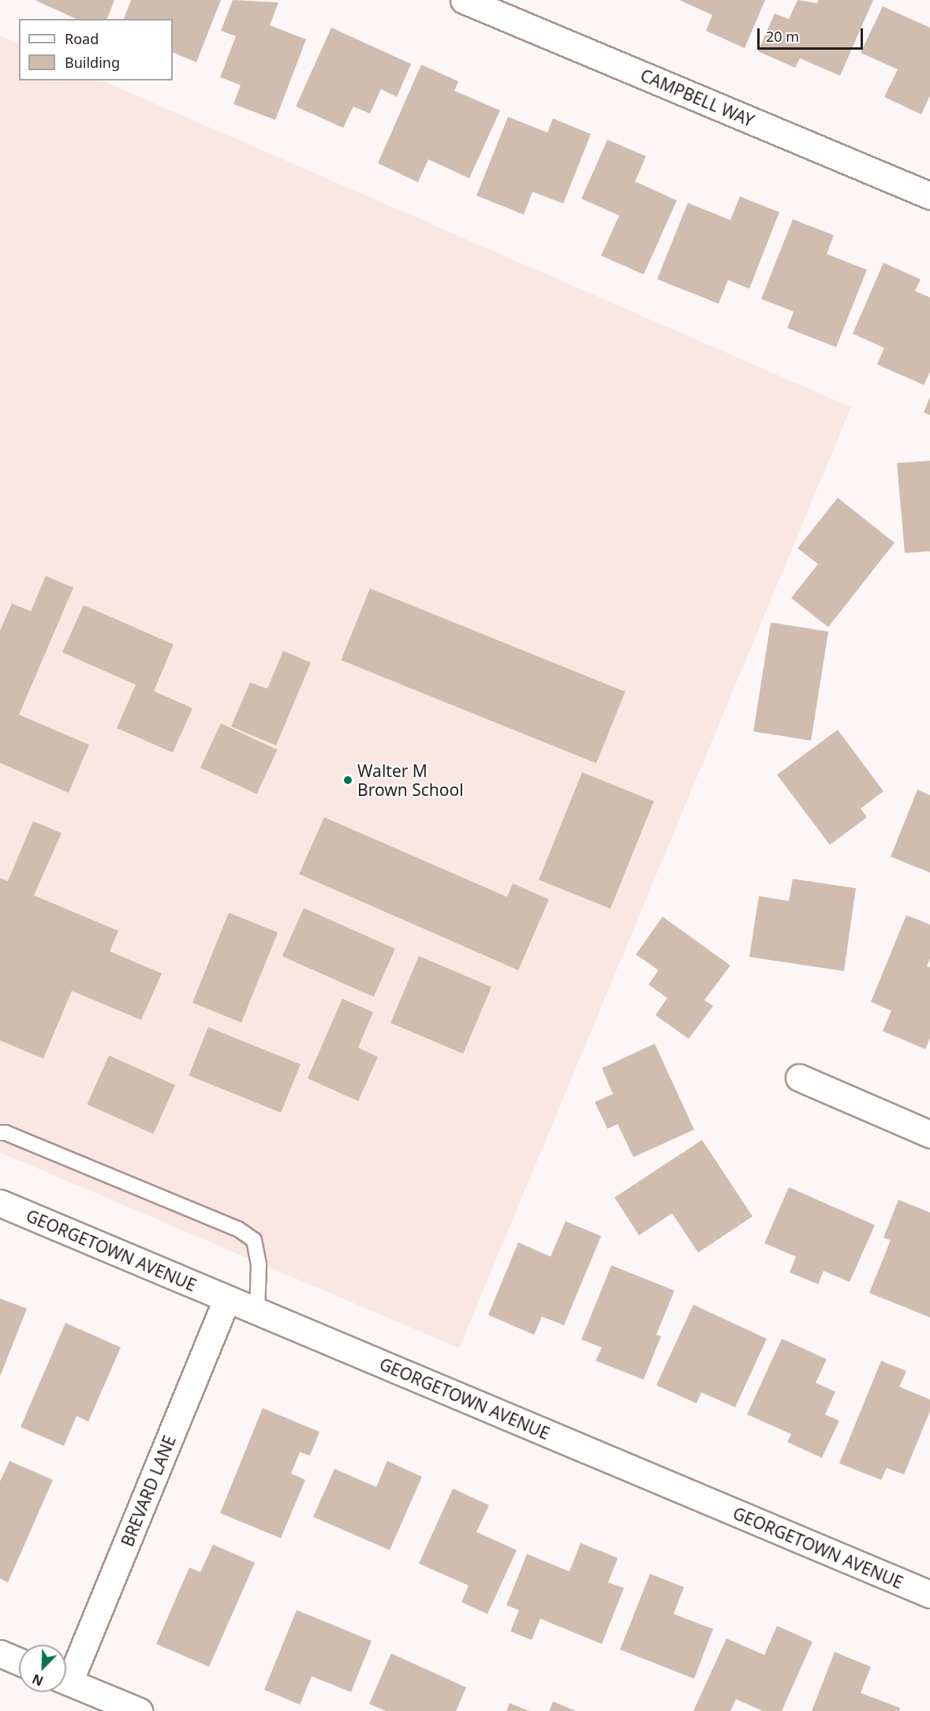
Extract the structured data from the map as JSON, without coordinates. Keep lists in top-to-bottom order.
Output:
{
  "streets": {
    "street": ["CAMPBELL WAY", "GEORGETOWN AVENUE", "BREVARD LANE"]
  },
  "crossings": [
    ["GEORGETOWN AVENUE", "BREVARD LANE"]
  ],
  "places": ["Walter M Brown School"],
  "legend": ["Road", "Building"],
  "scale_bar": "20 m",
  "north": "bottom left"
}
